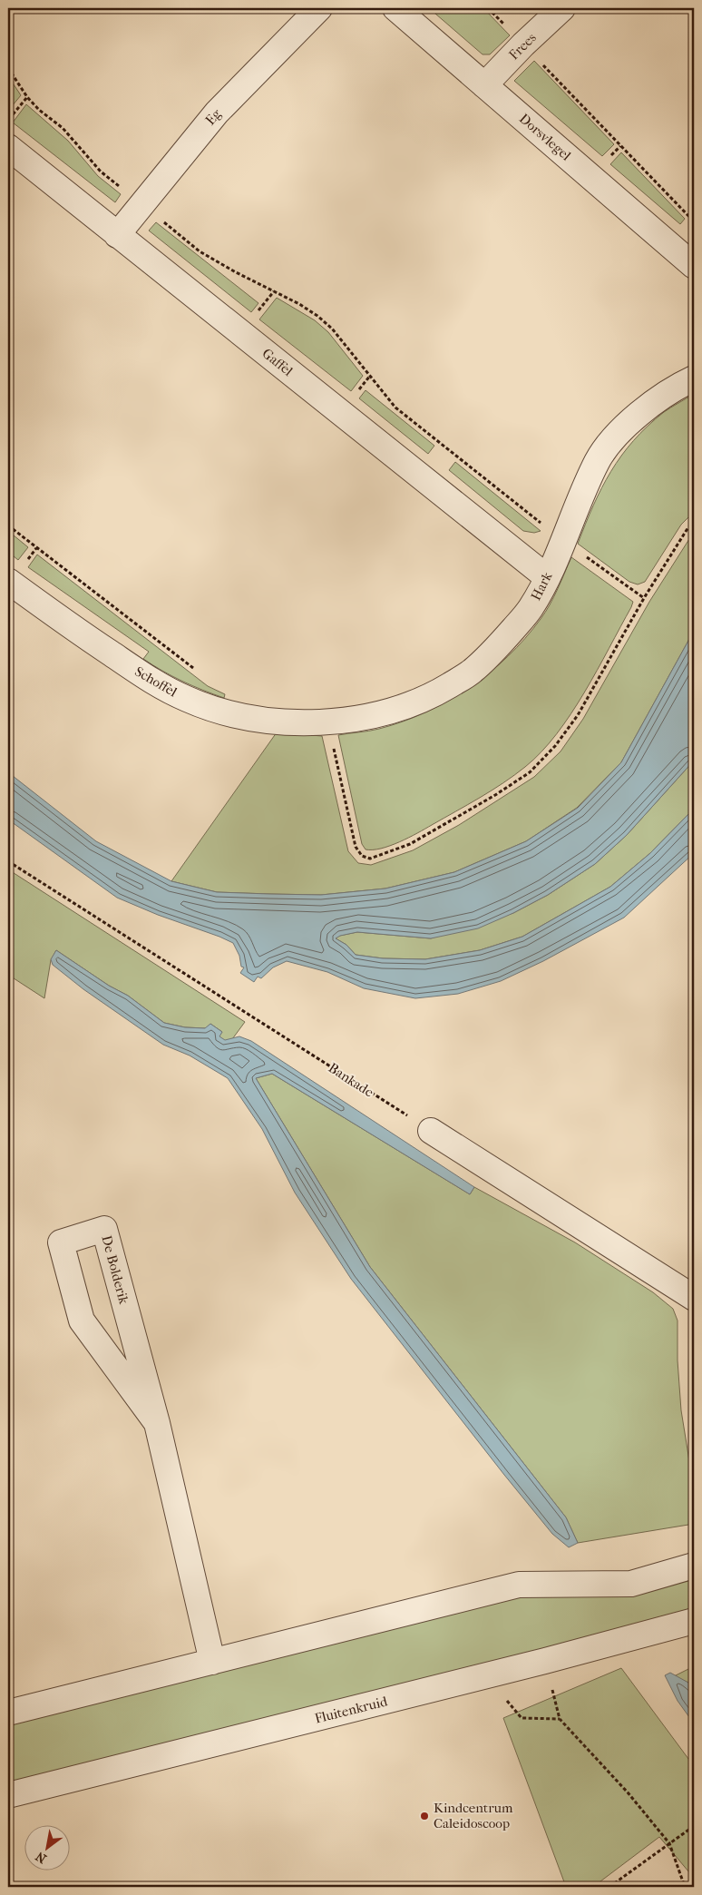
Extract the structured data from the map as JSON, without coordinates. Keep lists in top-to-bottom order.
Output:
{
  "streets": {
    "street": [
      "Frees",
      "Eg",
      "Dorsvlegel",
      "Gaffel",
      "Hark",
      "Schoffel",
      "De Bolderik",
      "Fluitenkruid"
    ],
    "path": ["Bankade"]
  },
  "crossings": [
    ["Frees", "Dorsvlegel"],
    ["Eg", "Gaffel"],
    ["Gaffel", "Hark"],
    ["Hark", "Schoffel"]
  ],
  "places": ["Kindcentrum Caleidoscoop"],
  "north": "bottom left"
}
